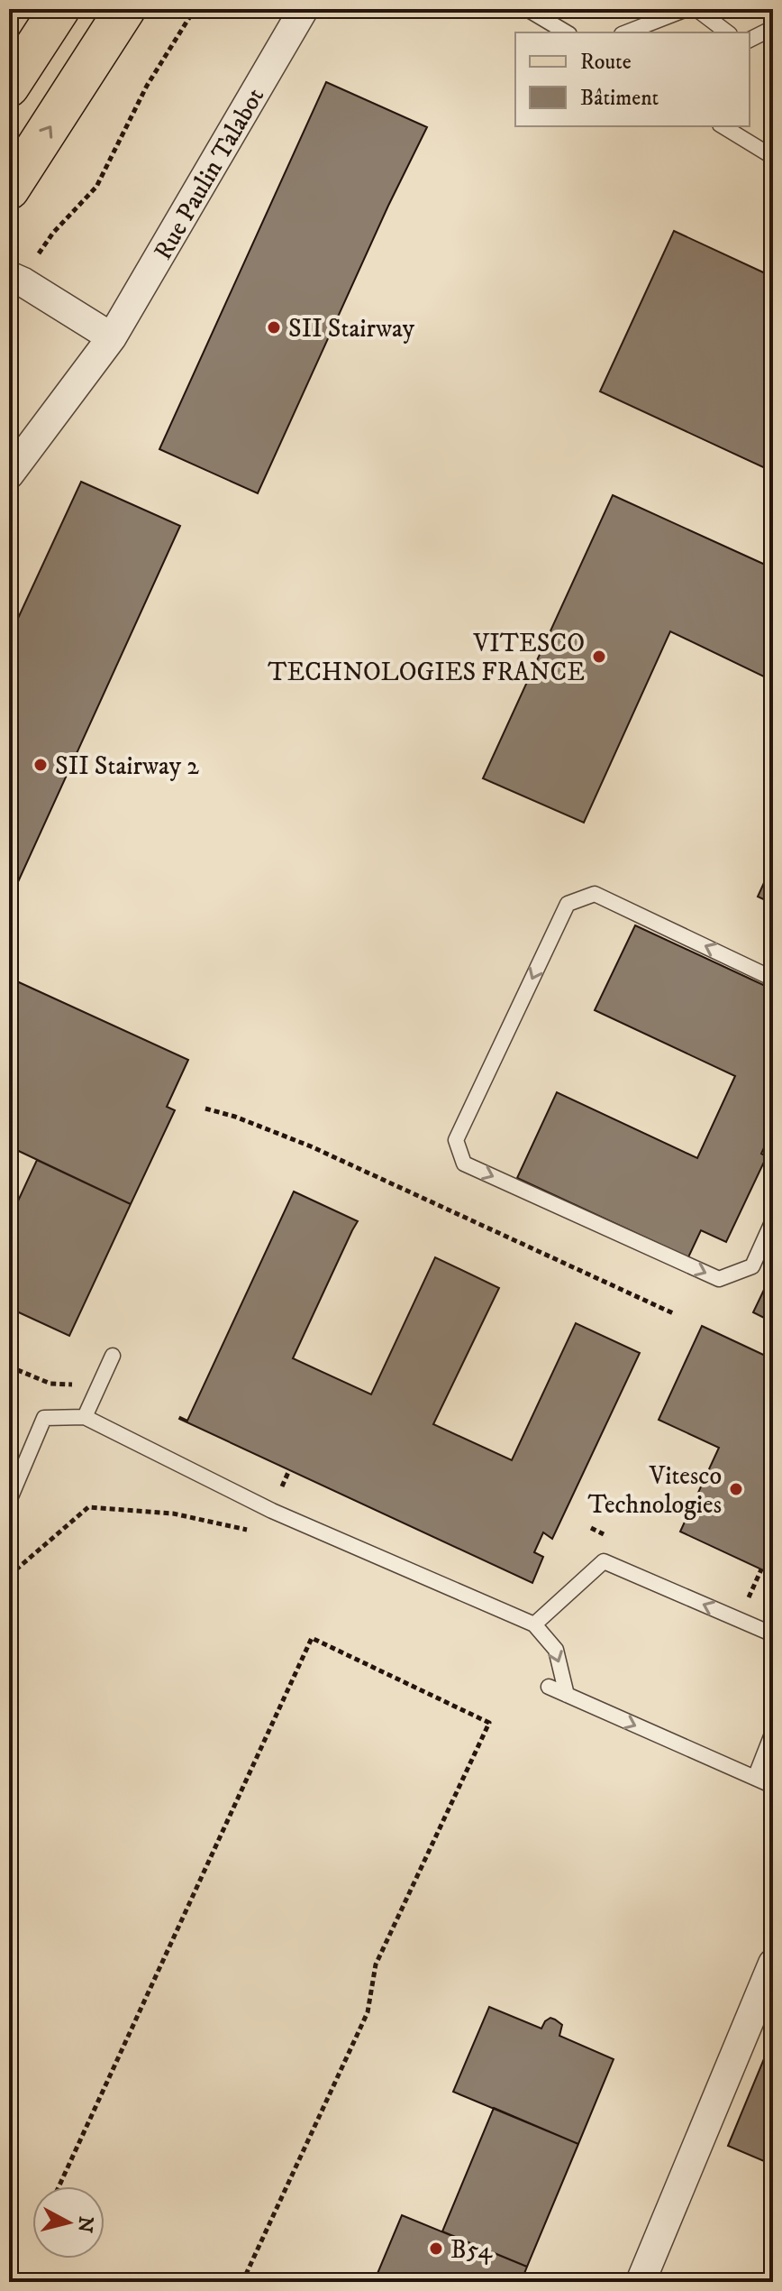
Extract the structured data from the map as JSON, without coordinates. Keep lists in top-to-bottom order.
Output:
{
  "streets": {
    "street": ["Rue Paulin Talabot"]
  },
  "places": [
    "SII Stairway",
    "VITESCO TECHNOLOGIES FRANCE",
    "SII Stairway 2",
    "Vitesco Technologies",
    "B54"
  ],
  "legend": ["Route", "Bâtiment"],
  "north": "right"
}
